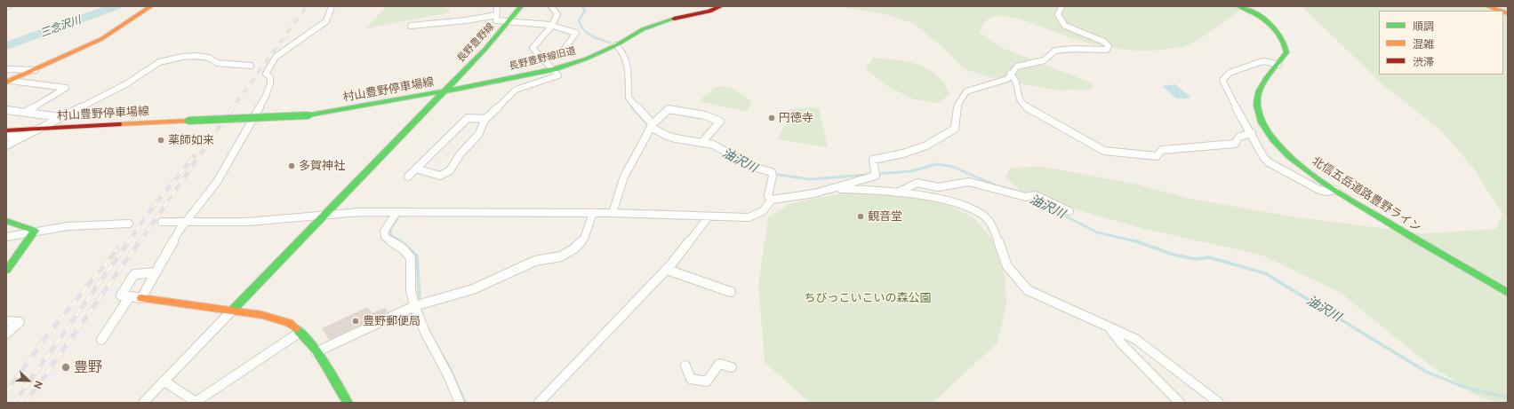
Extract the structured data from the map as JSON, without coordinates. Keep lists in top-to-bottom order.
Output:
{
  "streets": {
    "street": [
      "長野豊野線",
      "長野豊野線旧道",
      "村山豊野停車場線",
      "北信五岳道路豊野ライン"
    ]
  },
  "crossings": [
    ["長野豊野線", "長野豊野線旧道"],
    ["長野豊野線", "村山豊野停車場線"],
    ["長野豊野線旧道", "村山豊野停車場線"]
  ],
  "water": ["三念沢川", "油沢川"],
  "parks": ["ちびっこいこいの森公園"],
  "places": [
    "円徳寺",
    "薬師如来",
    "多賀神社",
    "観音堂",
    "豊野郵便局",
    "豊野"
  ],
  "legend": ["順調", "混雑", "渋滞"],
  "north": "bottom right"
}
